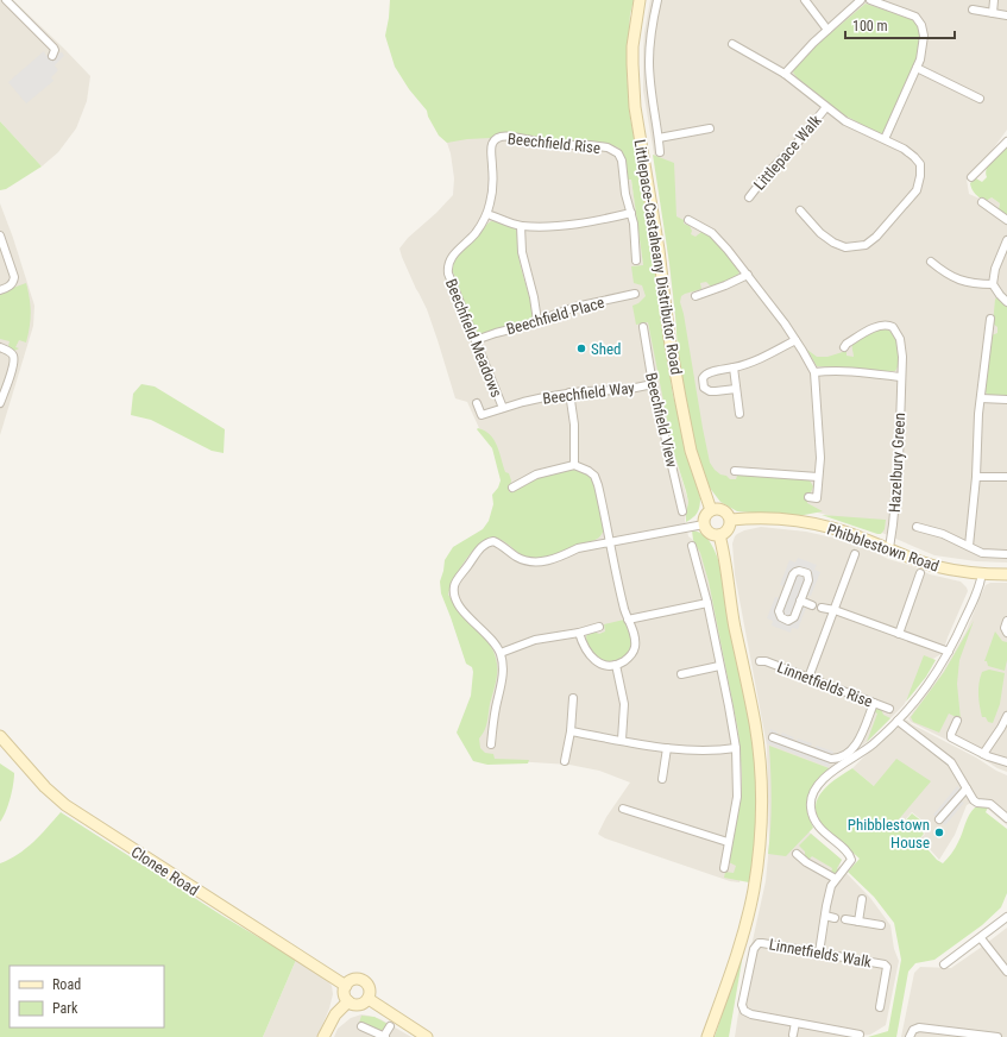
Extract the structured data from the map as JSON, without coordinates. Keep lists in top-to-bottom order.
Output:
{
  "streets": {
    "street": [
      "Beechfield Rise",
      "Littlepace Walk",
      "Littlepace-Castaheany Distributor Road",
      "Beechfield Place",
      "Beechfield Meadows",
      "Beechfield Way",
      "Beechfield View",
      "Hazelbury Green",
      "Phibblestown Road",
      "Linnetfields Rise",
      "Clonee Road",
      "Linnetfields Walk"
    ]
  },
  "crossings": [
    ["Beechfield Rise", "Beechfield Meadows"],
    ["Littlepace-Castaheany Distributor Road", "Phibblestown Road"],
    ["Beechfield Place", "Beechfield Meadows"],
    ["Beechfield Meadows", "Beechfield Way"],
    ["Beechfield Way", "Beechfield View"],
    ["Hazelbury Green", "Phibblestown Road"]
  ],
  "places": ["Shed", "Phibblestown House"],
  "legend": ["Road", "Park"],
  "scale_bar": "100 m"
}
